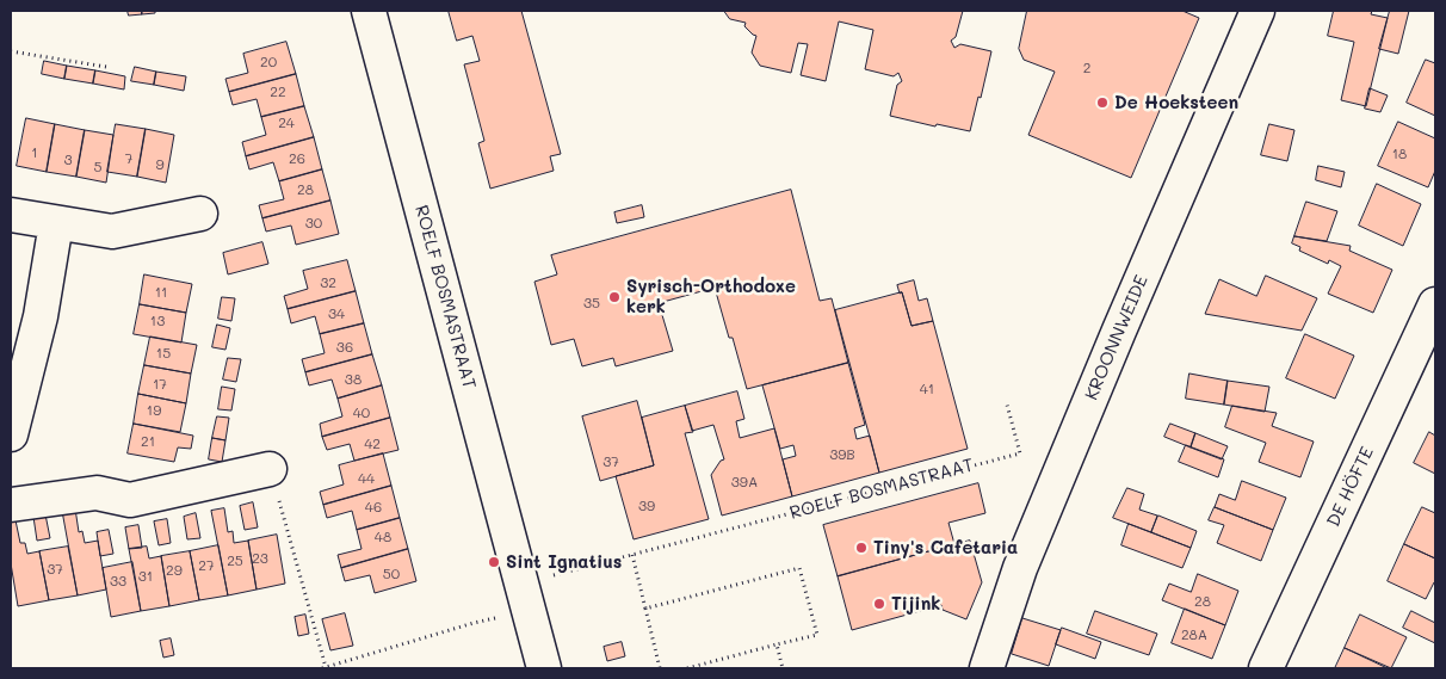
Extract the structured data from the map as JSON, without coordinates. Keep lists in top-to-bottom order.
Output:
{
  "streets": {
    "street": ["ROELF BOSMASTRAAT", "KROONNWEIDE", "DE HÖFTE"]
  },
  "places": [
    "De Hoeksteen",
    "Syrisch-Orthodoxe kerk",
    "Tiny's Cafetaria",
    "Sint Ignatius",
    "Tijink"
  ],
  "house_numbers": [
    "20",
    "2",
    "22",
    "24",
    "1",
    "18",
    "7",
    "26",
    "3",
    "9",
    "5",
    "28",
    "30",
    "32",
    "11",
    "35",
    "34",
    "13",
    "36",
    "15",
    "38",
    "17",
    "41",
    "19",
    "40",
    "21",
    "42",
    "39B",
    "37",
    "44",
    "39A",
    "39",
    "46",
    "48",
    "23",
    "25",
    "27",
    "37",
    "29",
    "50",
    "31",
    "33",
    "28",
    "28A"
  ]
}
